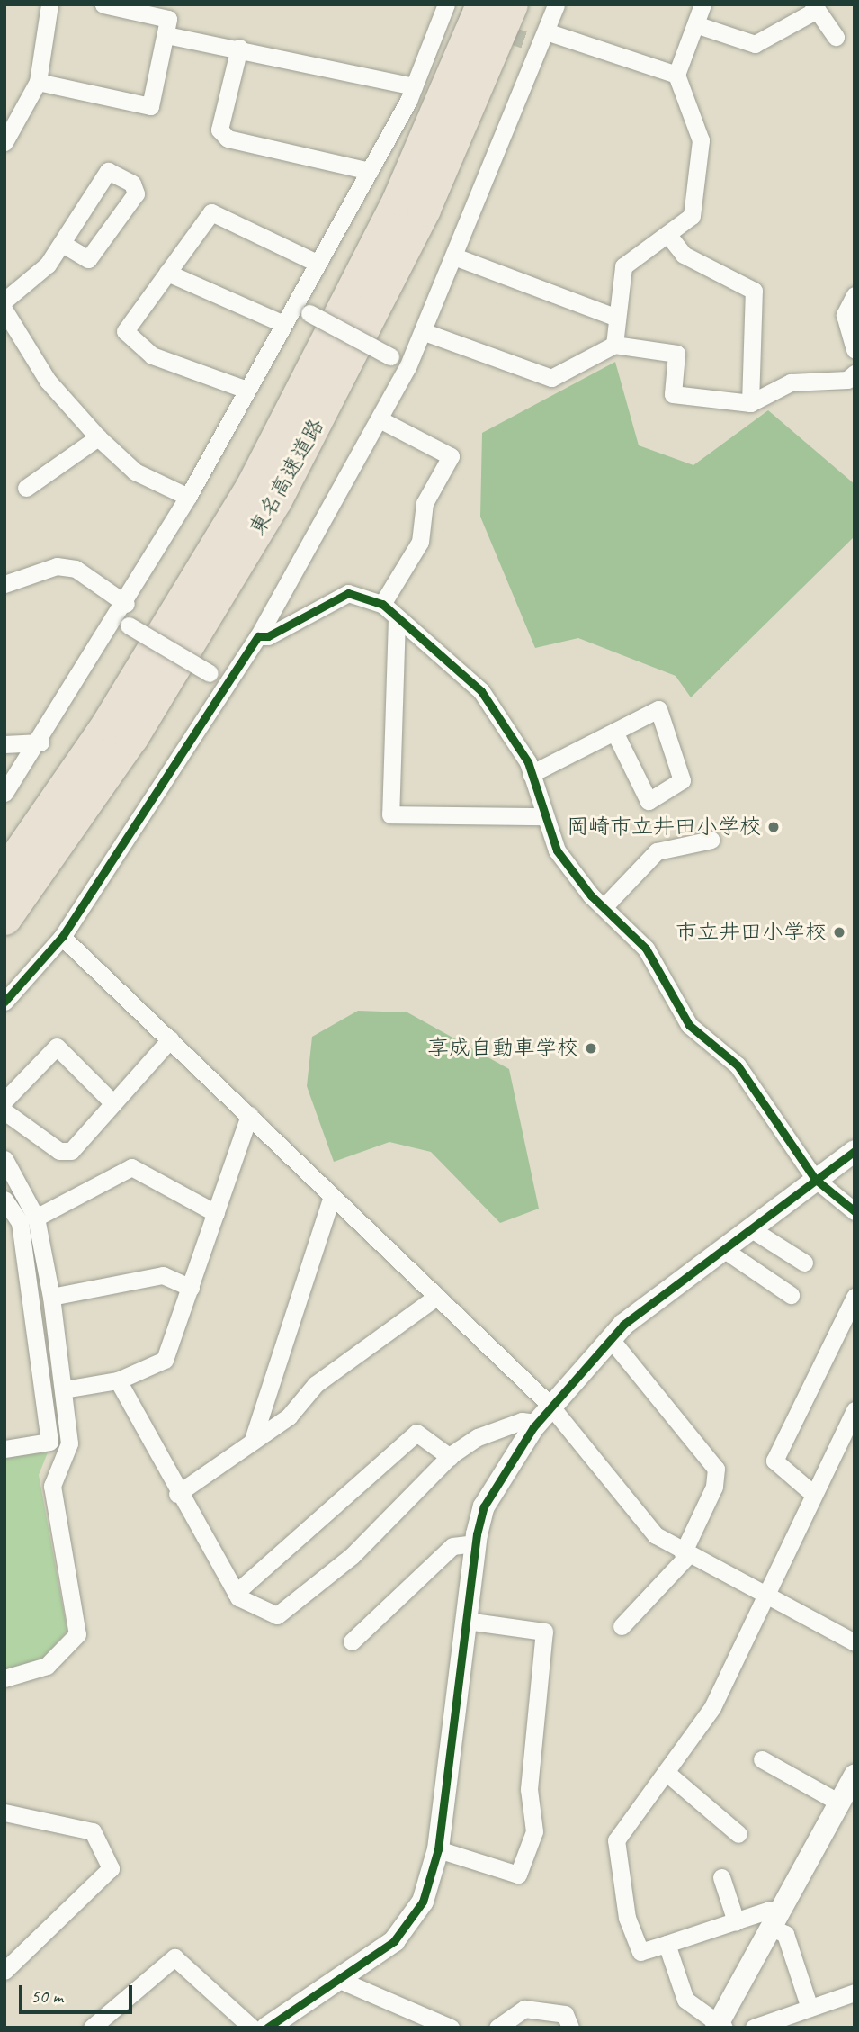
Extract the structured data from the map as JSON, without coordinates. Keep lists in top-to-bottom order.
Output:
{
  "streets": {
    "highway": ["東名高速道路"]
  },
  "places": ["岡崎市立井田小学校", "市立井田小学校", "享成自動車学校"],
  "scale_bar": "50 m"
}
